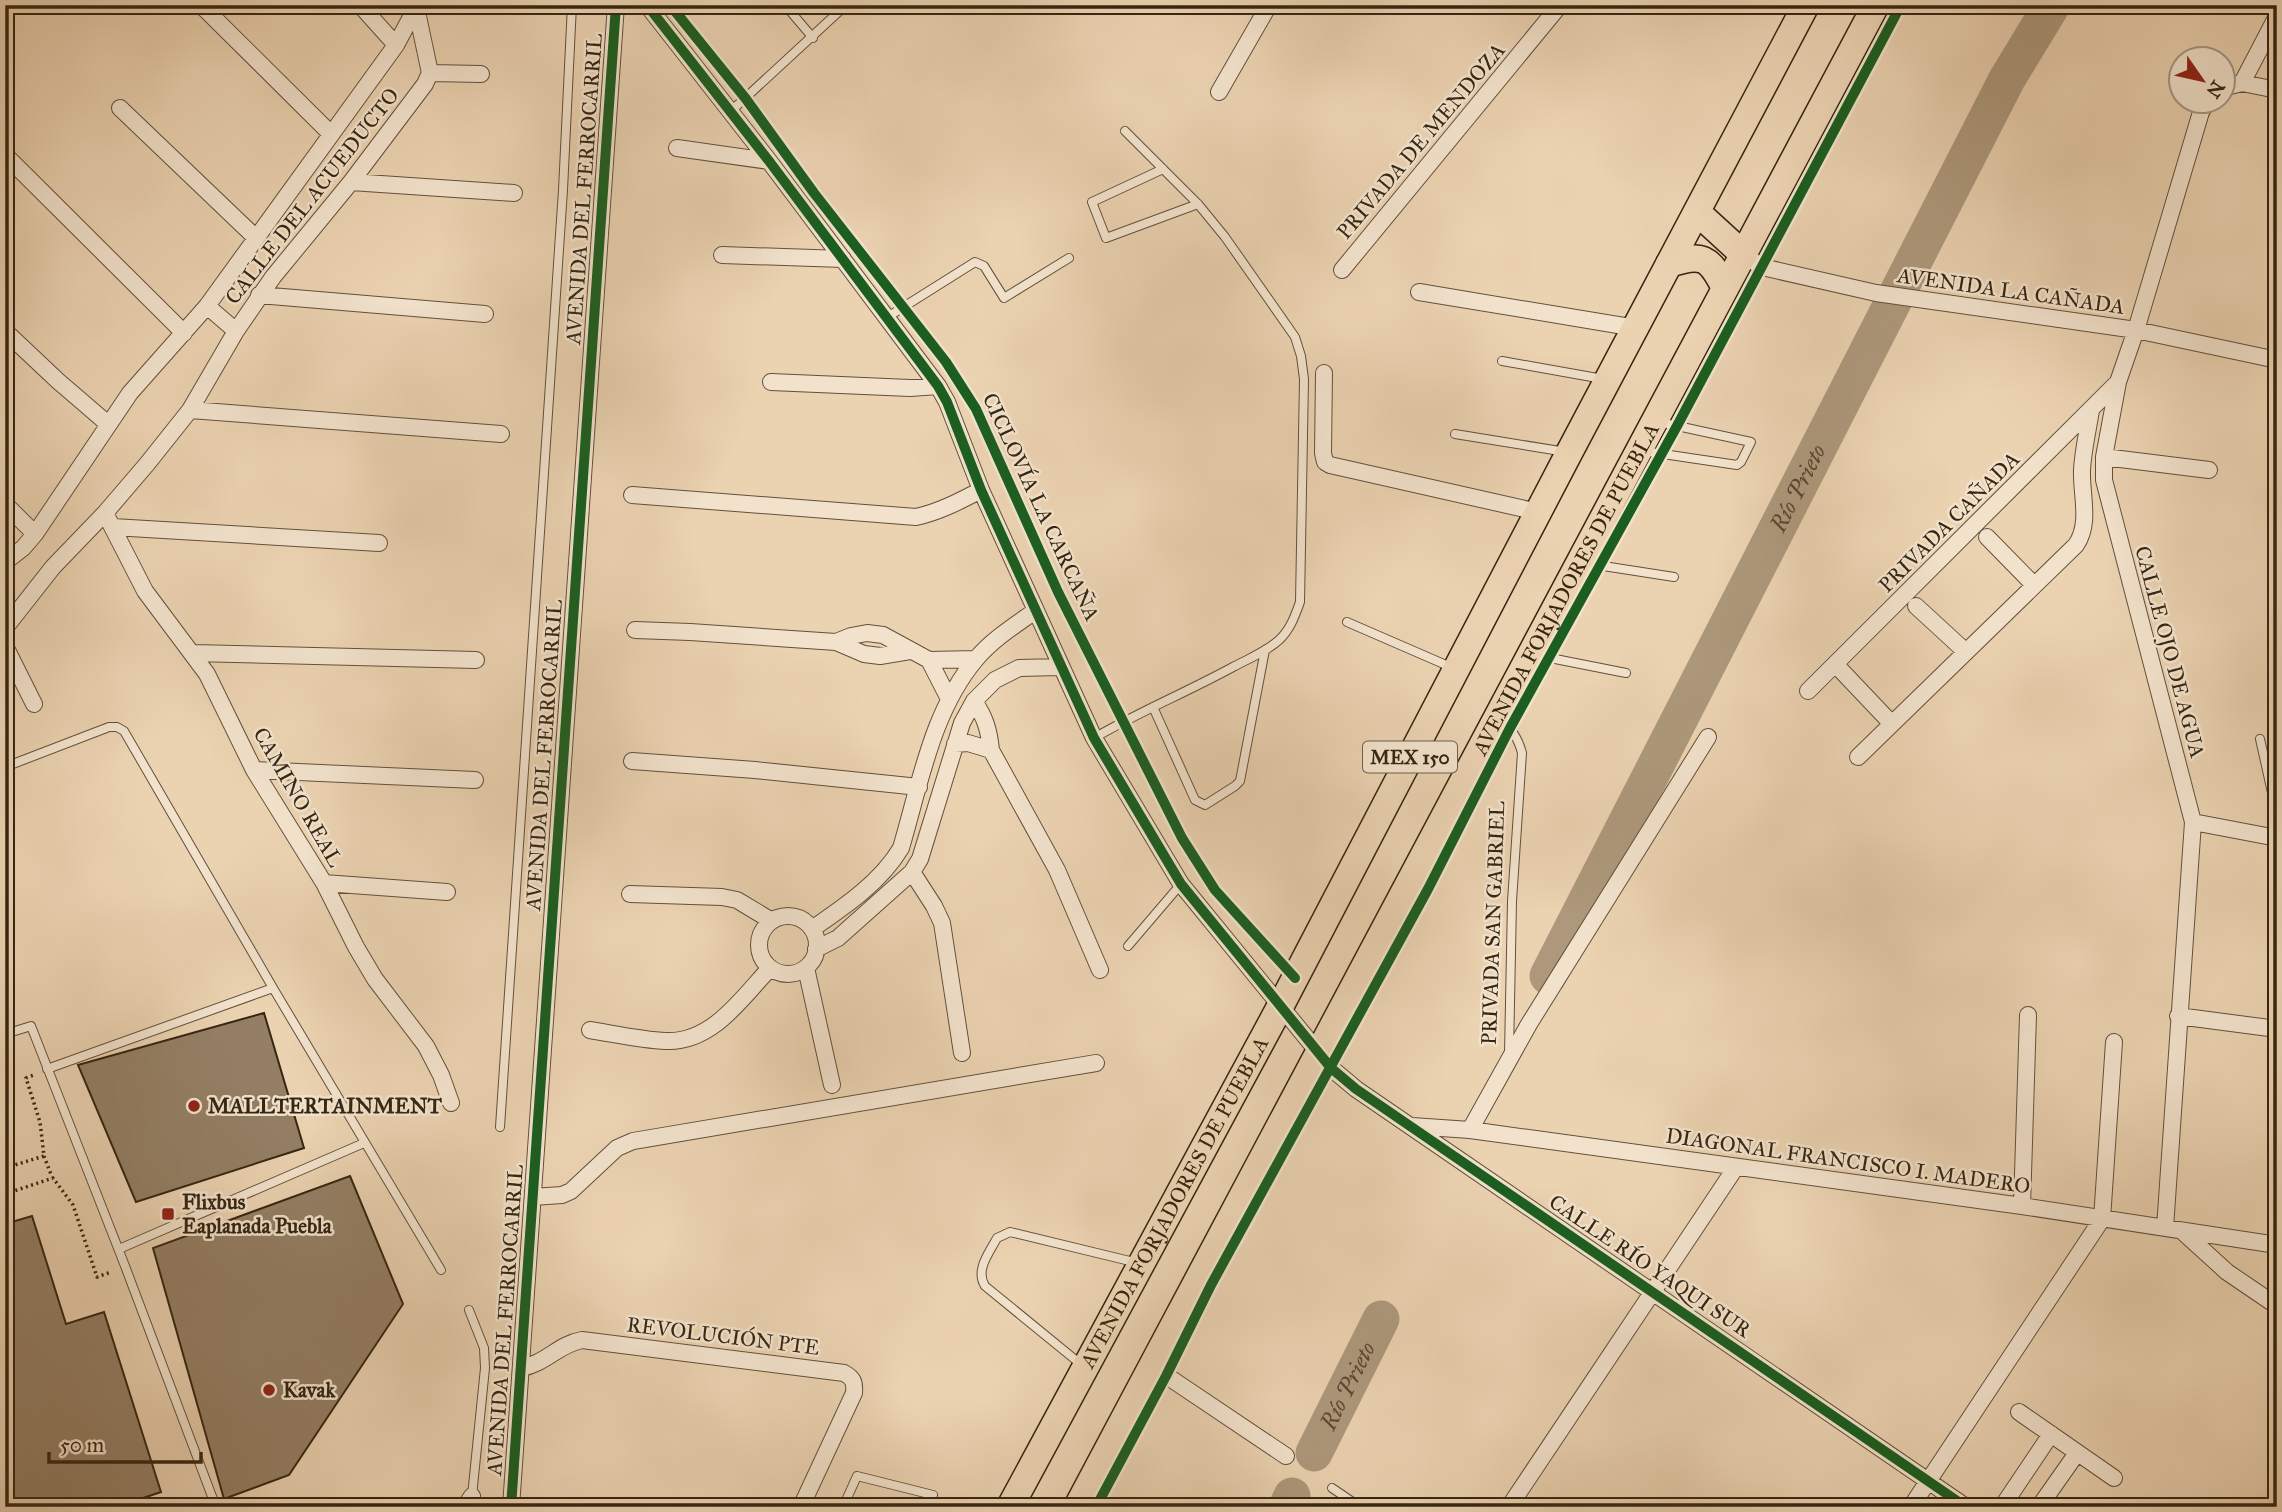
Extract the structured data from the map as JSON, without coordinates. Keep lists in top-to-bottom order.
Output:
{
  "streets": {
    "main road": ["AVENIDA FORJADORES DE PUEBLA", "MEX 150"],
    "street": [
      "PRIVADA DE MENDOZA",
      "AVENIDA DEL FERROCARRIL",
      "CALLE DEL ACUEDUCTO",
      "AVENIDA LA CAÑADA",
      "PRIVADA CAÑADA",
      "CALLE OJO DE AGUA",
      "CAMINO REAL",
      "PRIVADA SAN GABRIEL",
      "DIAGONAL FRANCISCO I. MADERO",
      "CALLE RÍO YAQUI SUR",
      "REVOLUCIÓN PTE"
    ],
    "cycle path": ["CICLOVÍA LA CARCAÑA"]
  },
  "crossings": [
    ["AVENIDA DEL FERROCARRIL", "REVOLUCIÓN PTE"],
    ["CALLE DEL ACUEDUCTO", "CAMINO REAL"],
    ["AVENIDA LA CAÑADA", "AVENIDA FORJADORES DE PUEBLA"],
    ["AVENIDA LA CAÑADA", "CALLE OJO DE AGUA"],
    ["PRIVADA CAÑADA", "CALLE OJO DE AGUA"],
    ["AVENIDA FORJADORES DE PUEBLA", "PRIVADA SAN GABRIEL"],
    ["AVENIDA FORJADORES DE PUEBLA", "CALLE RÍO YAQUI SUR"],
    ["CALLE OJO DE AGUA", "DIAGONAL FRANCISCO I. MADERO"],
    ["PRIVADA SAN GABRIEL", "DIAGONAL FRANCISCO I. MADERO"],
    ["DIAGONAL FRANCISCO I. MADERO", "CALLE RÍO YAQUI SUR"]
  ],
  "water": ["Río Prieto"],
  "places": {
    "other": ["MALLTERTAINMENT", "Kavak"],
    "transit": ["Flixbus Eaplanada Puebla"]
  },
  "scale_bar": "50 m",
  "north": "bottom right"
}
